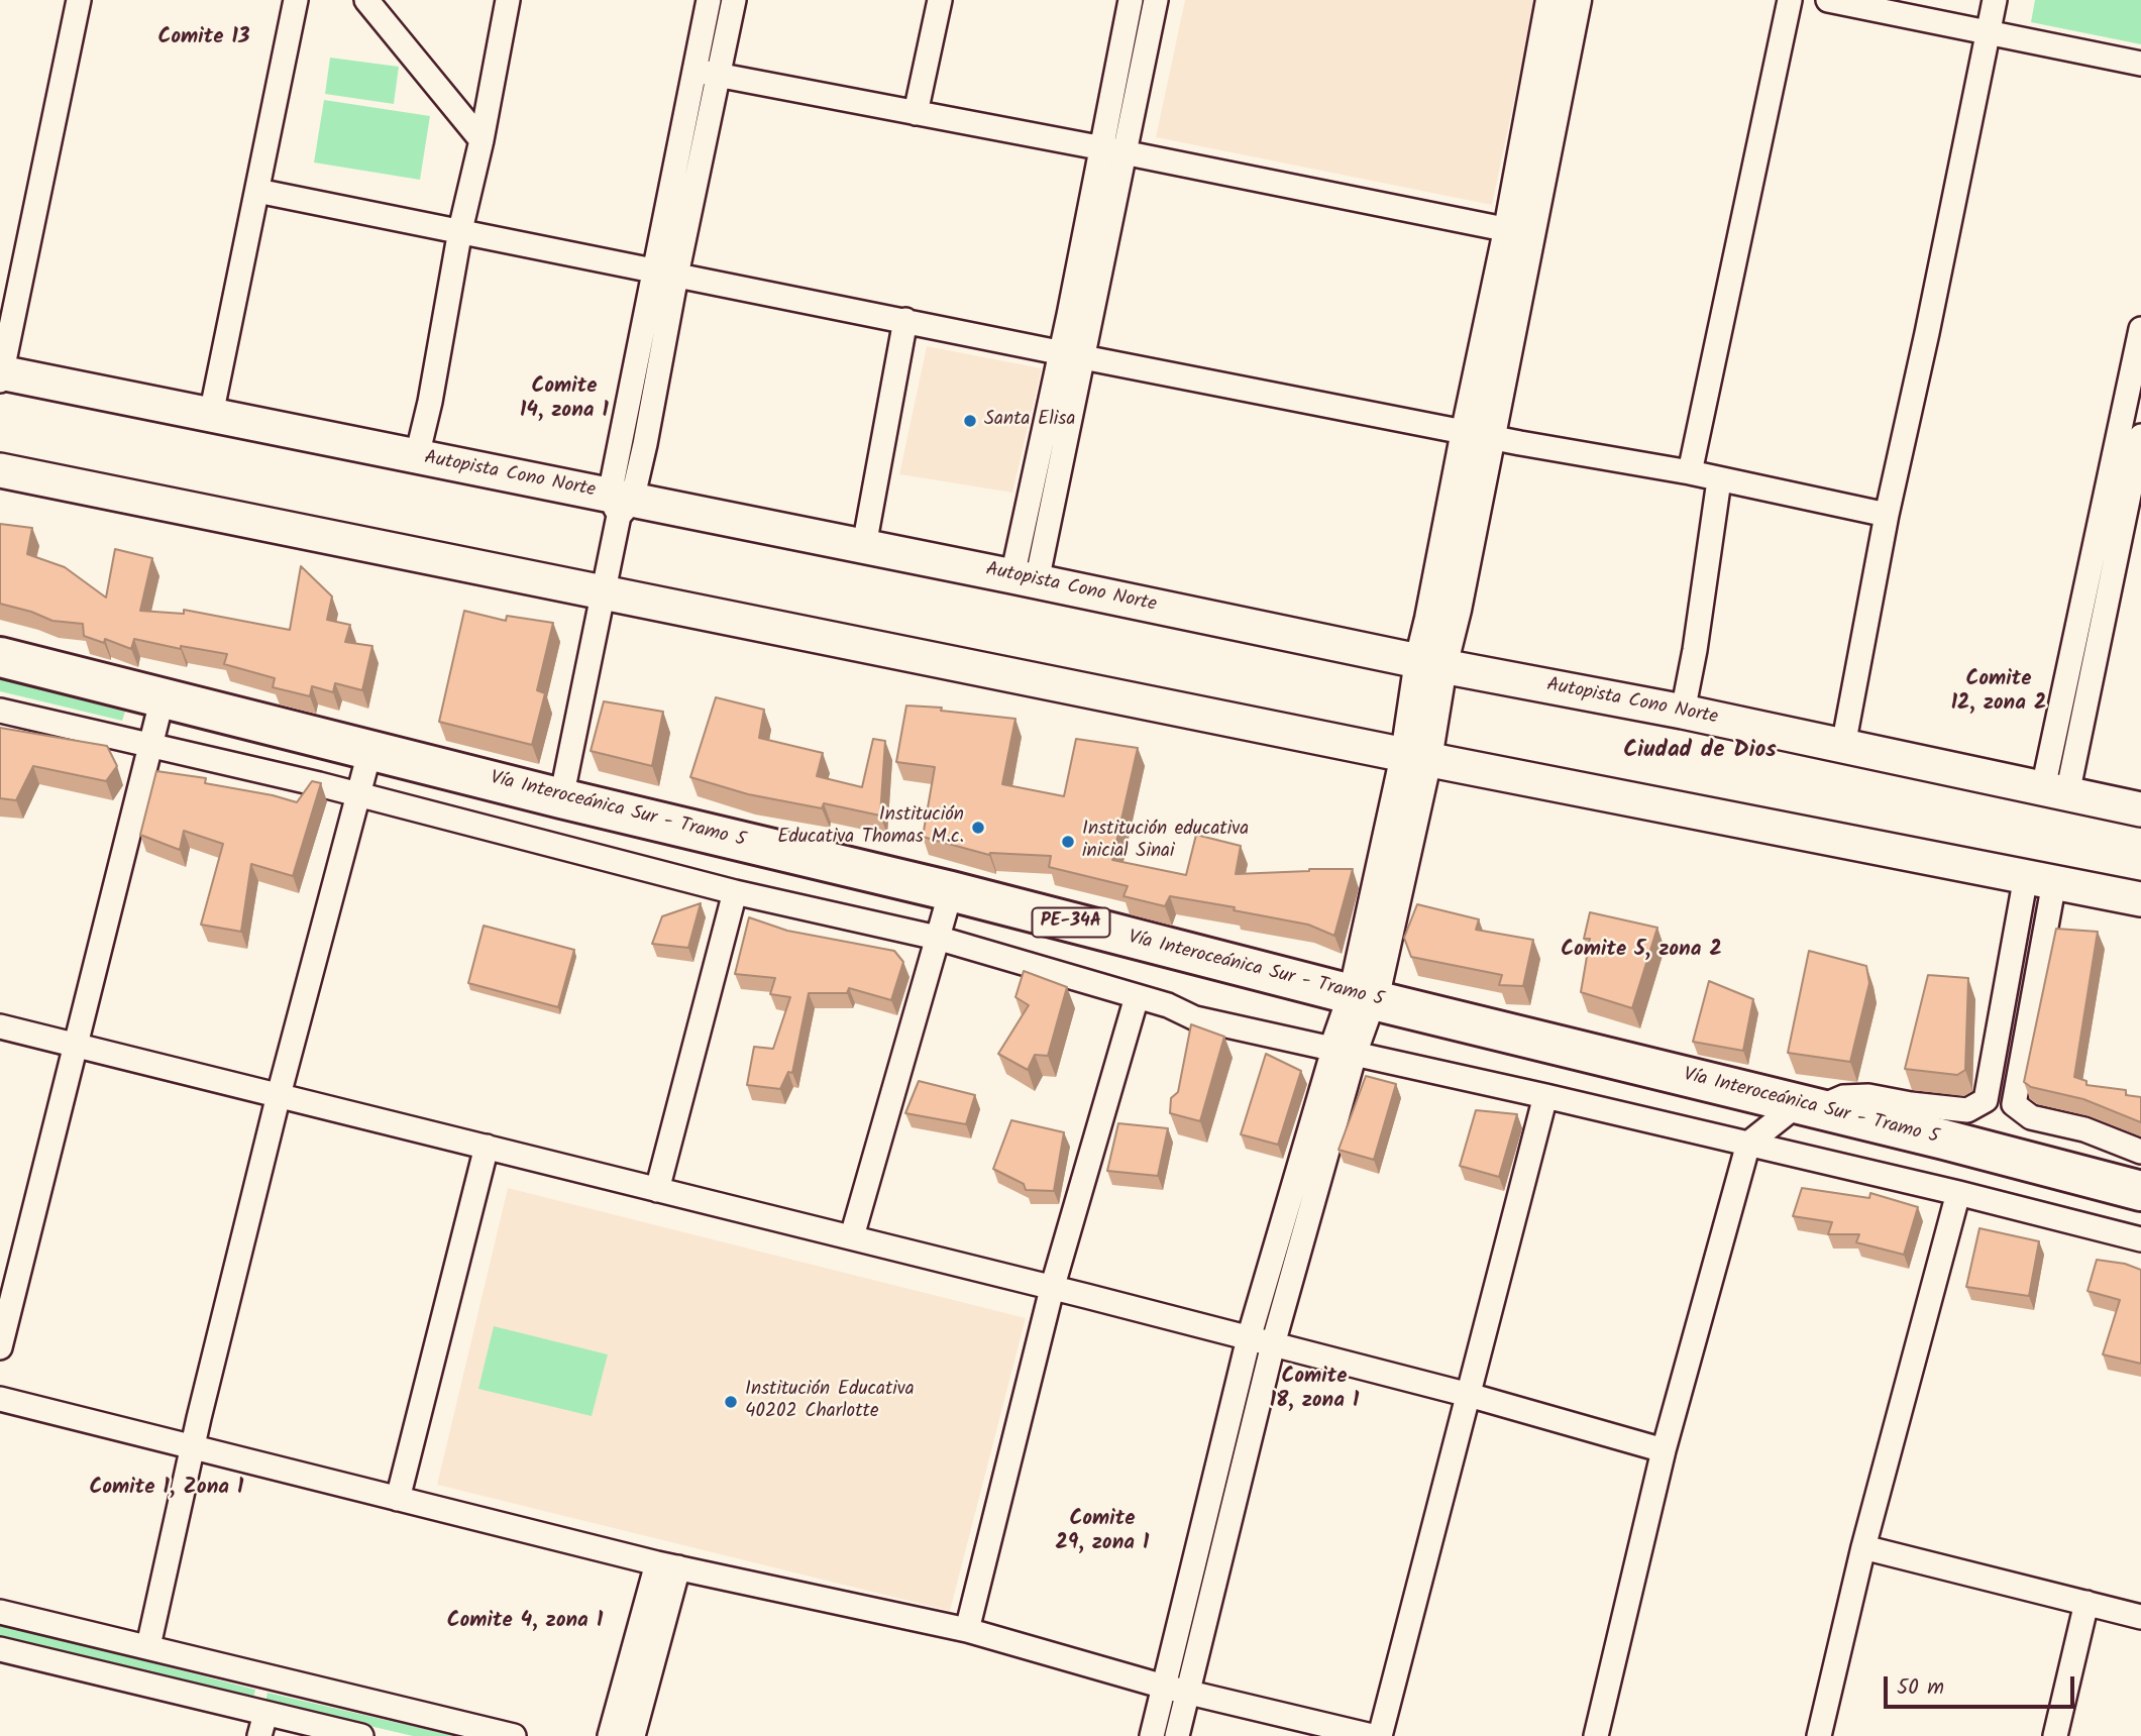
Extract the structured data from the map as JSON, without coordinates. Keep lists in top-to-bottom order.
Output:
{
  "streets": {
    "highway": ["Vía Interoceánica Sur - Tramo 5", "PE-34A"],
    "main road": ["Autopista Cono Norte"]
  },
  "districts": [
    "Comite 13",
    "Comite 14, zona 1",
    "Comite 12, zona 2",
    "Ciudad de Dios",
    "Comite 5, zona 2",
    "Comite 18, zona 1",
    "Comite 1, Zona 1",
    "Comite 29, zona 1",
    "Comite 4, zona 1"
  ],
  "places": [
    "Santa Elisa",
    "Institución Educativa Thomas M.c.",
    "Institución educativa inicial Sinai",
    "Institución Educativa 40202 Charlotte"
  ],
  "scale_bar": "50 m"
}
